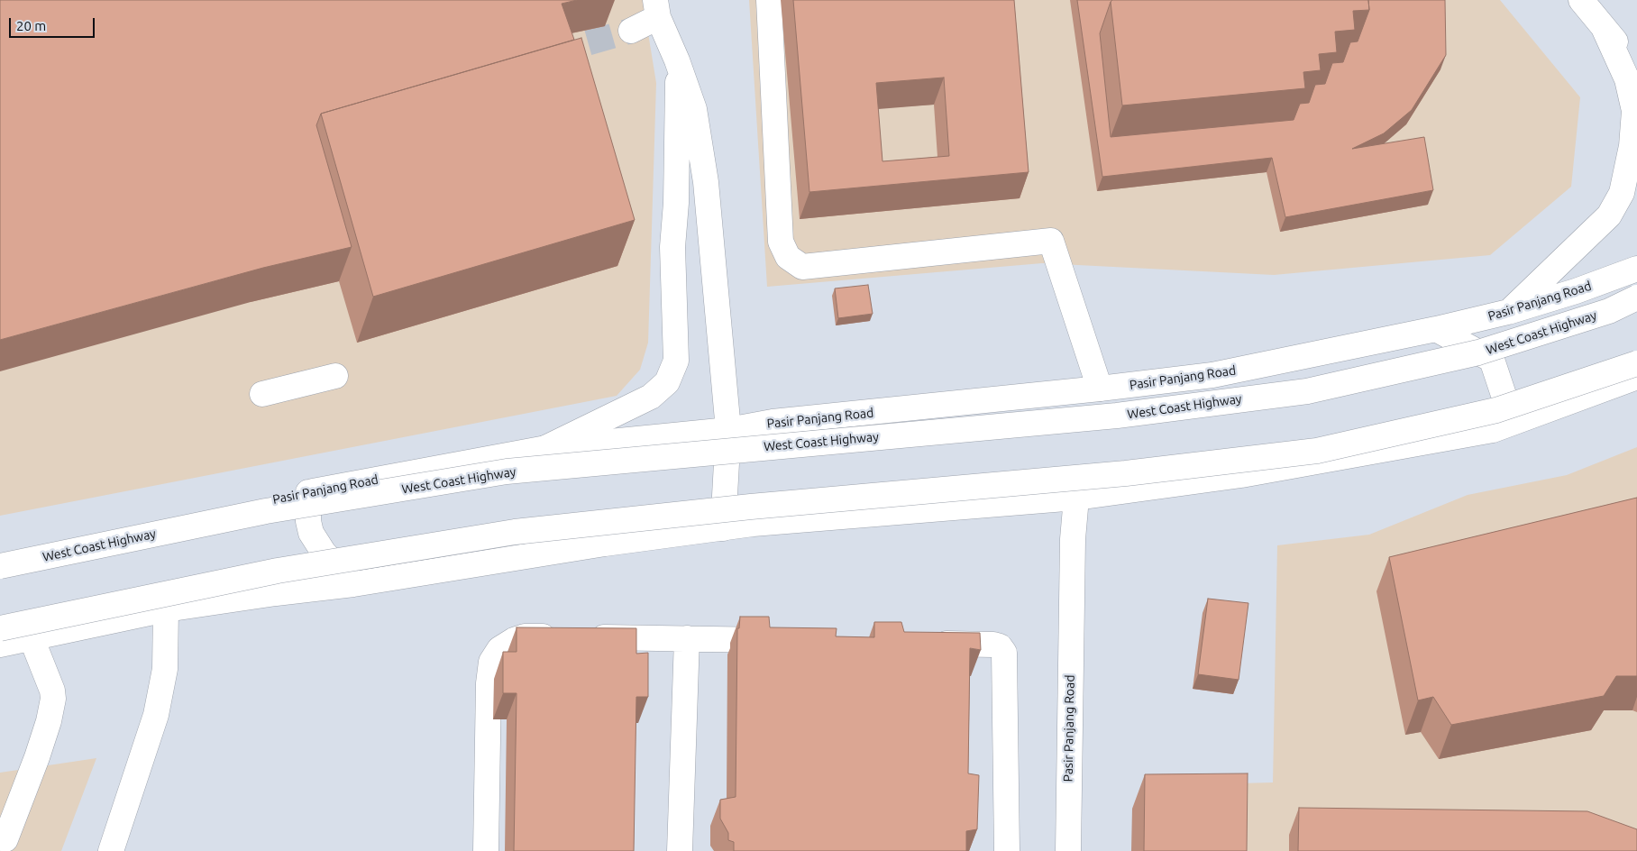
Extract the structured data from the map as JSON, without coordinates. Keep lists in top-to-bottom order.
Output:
{
  "streets": {
    "main road": ["Pasir Panjang Road", "West Coast Highway"]
  },
  "scale_bar": "20 m"
}
